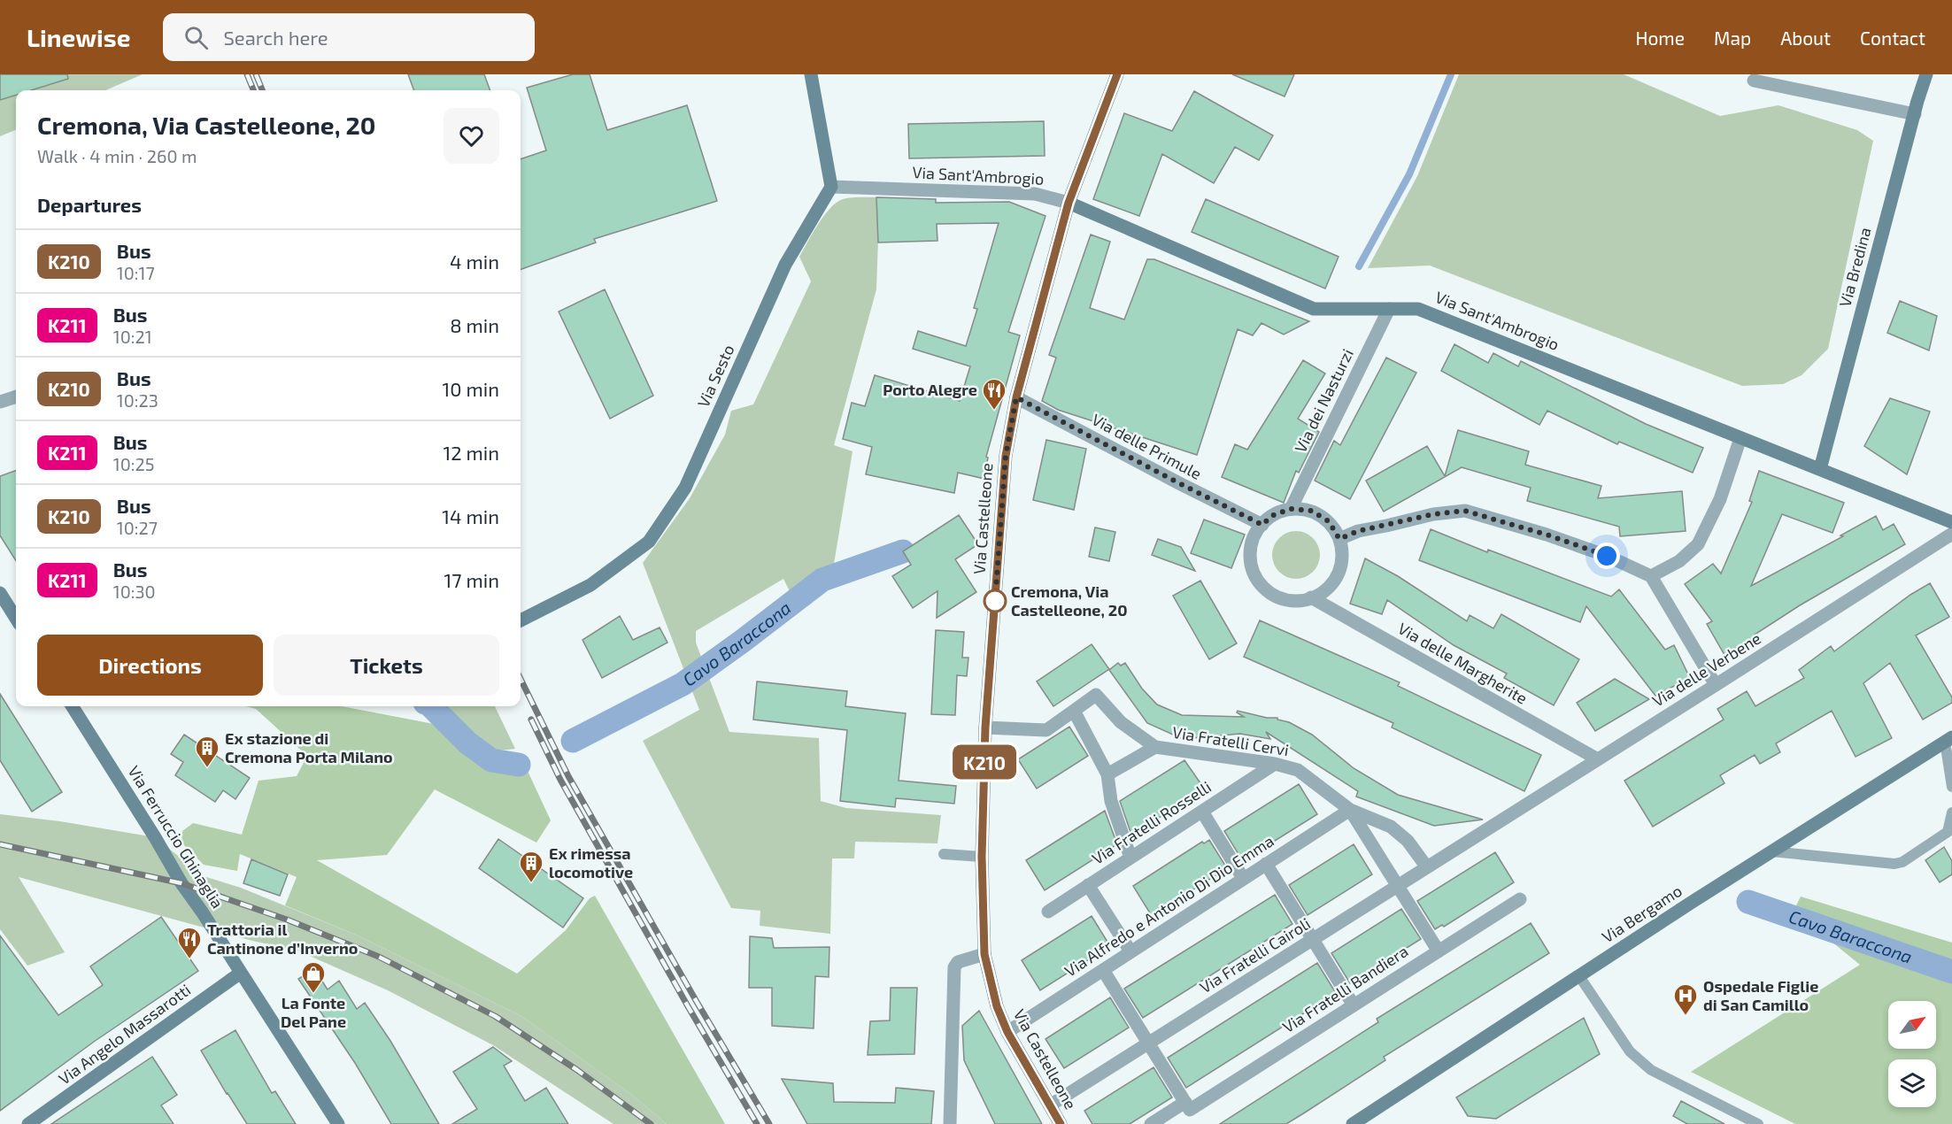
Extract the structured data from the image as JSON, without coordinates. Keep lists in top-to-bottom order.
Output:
{
  "streets": {
    "main road": [
      "Via Sant'Ambrogio",
      "Via Bredina",
      "Via Sesto",
      "Via Castelleone",
      "Via Ferruccio Ghinaglia",
      "Via Bergamo",
      "Via Angelo Massarotti"
    ],
    "street": [
      "Via dei Nasturzi",
      "Via delle Primule",
      "Via delle Margherite",
      "Via delle Verbene",
      "Via Fratelli Cervi",
      "Via Fratelli Rosselli",
      "Via Alfredo e Antonio Di Dio Emma",
      "Via Fratelli Cairoli",
      "Via Fratelli Bandiera"
    ]
  },
  "crossings": [
    ["Via Sant'Ambrogio", "Via Bredina"],
    ["Via Sant'Ambrogio", "Via Sesto"],
    ["Via Sant'Ambrogio", "Via dei Nasturzi"],
    ["Via Sant'Ambrogio", "Via Castelleone"],
    ["Via dei Nasturzi", "Via delle Primule"],
    ["Via dei Nasturzi", "Via delle Margherite"],
    ["Via delle Primule", "Via Castelleone"],
    ["Via delle Primule", "Via delle Margherite"],
    ["Via Castelleone", "Via Fratelli Cervi"],
    ["Via Castelleone", "Via Alfredo e Antonio Di Dio Emma"],
    ["Via Castelleone", "Via Fratelli Cairoli"],
    ["Via delle Margherite", "Via delle Verbene"],
    ["Via delle Verbene", "Via Fratelli Cairoli"],
    ["Via Fratelli Cervi", "Via Fratelli Rosselli"],
    ["Via Fratelli Cervi", "Via Alfredo e Antonio Di Dio Emma"],
    ["Via Fratelli Cervi", "Via Fratelli Cairoli"],
    ["Via Fratelli Cervi", "Via Fratelli Bandiera"],
    ["Via Ferruccio Ghinaglia", "Via Angelo Massarotti"]
  ],
  "water": ["Cavo Baraccona"],
  "places": {
    "restaurant": ["Porto Alegre", "Trattoria il Cantinone d’Inverno"],
    "other": ["Cremona, Via Castelleone, 20"],
    "building": ["Ex stazione di Cremona Porta Milano", "Ex rimessa locomotive"],
    "shop": ["La Fonte Del Pane"],
    "hospital": ["Ospedale Figlie di San Camillo"]
  },
  "lines": ["bus line K210"],
  "north": "top right",
  "page": {
    "header": "Linewise",
    "search": "Search here",
    "nav": [
      "Home",
      "Map",
      "About",
      "Contact"
    ],
    "on_map": "K210",
    "heading": [
      ["Cremona, Via Castelleone, 20", "Walk · 4 min · 260 m"],
      "Departures"
    ],
    "list": [
      {
        "mark": "K210",
        "name": "Bus",
        "note": "10:17",
        "value": "4 min"
      },
      {
        "mark": "K211",
        "name": "Bus",
        "note": "10:21",
        "value": "8 min"
      },
      {
        "mark": "K210",
        "name": "Bus",
        "note": "10:23",
        "value": "10 min"
      },
      {
        "mark": "K211",
        "name": "Bus",
        "note": "10:25",
        "value": "12 min"
      },
      {
        "mark": "K210",
        "name": "Bus",
        "note": "10:27",
        "value": "14 min"
      },
      {
        "mark": "K211",
        "name": "Bus",
        "note": "10:30",
        "value": "17 min"
      }
    ],
    "buttons": ["Directions", "Tickets"]
  }
}
